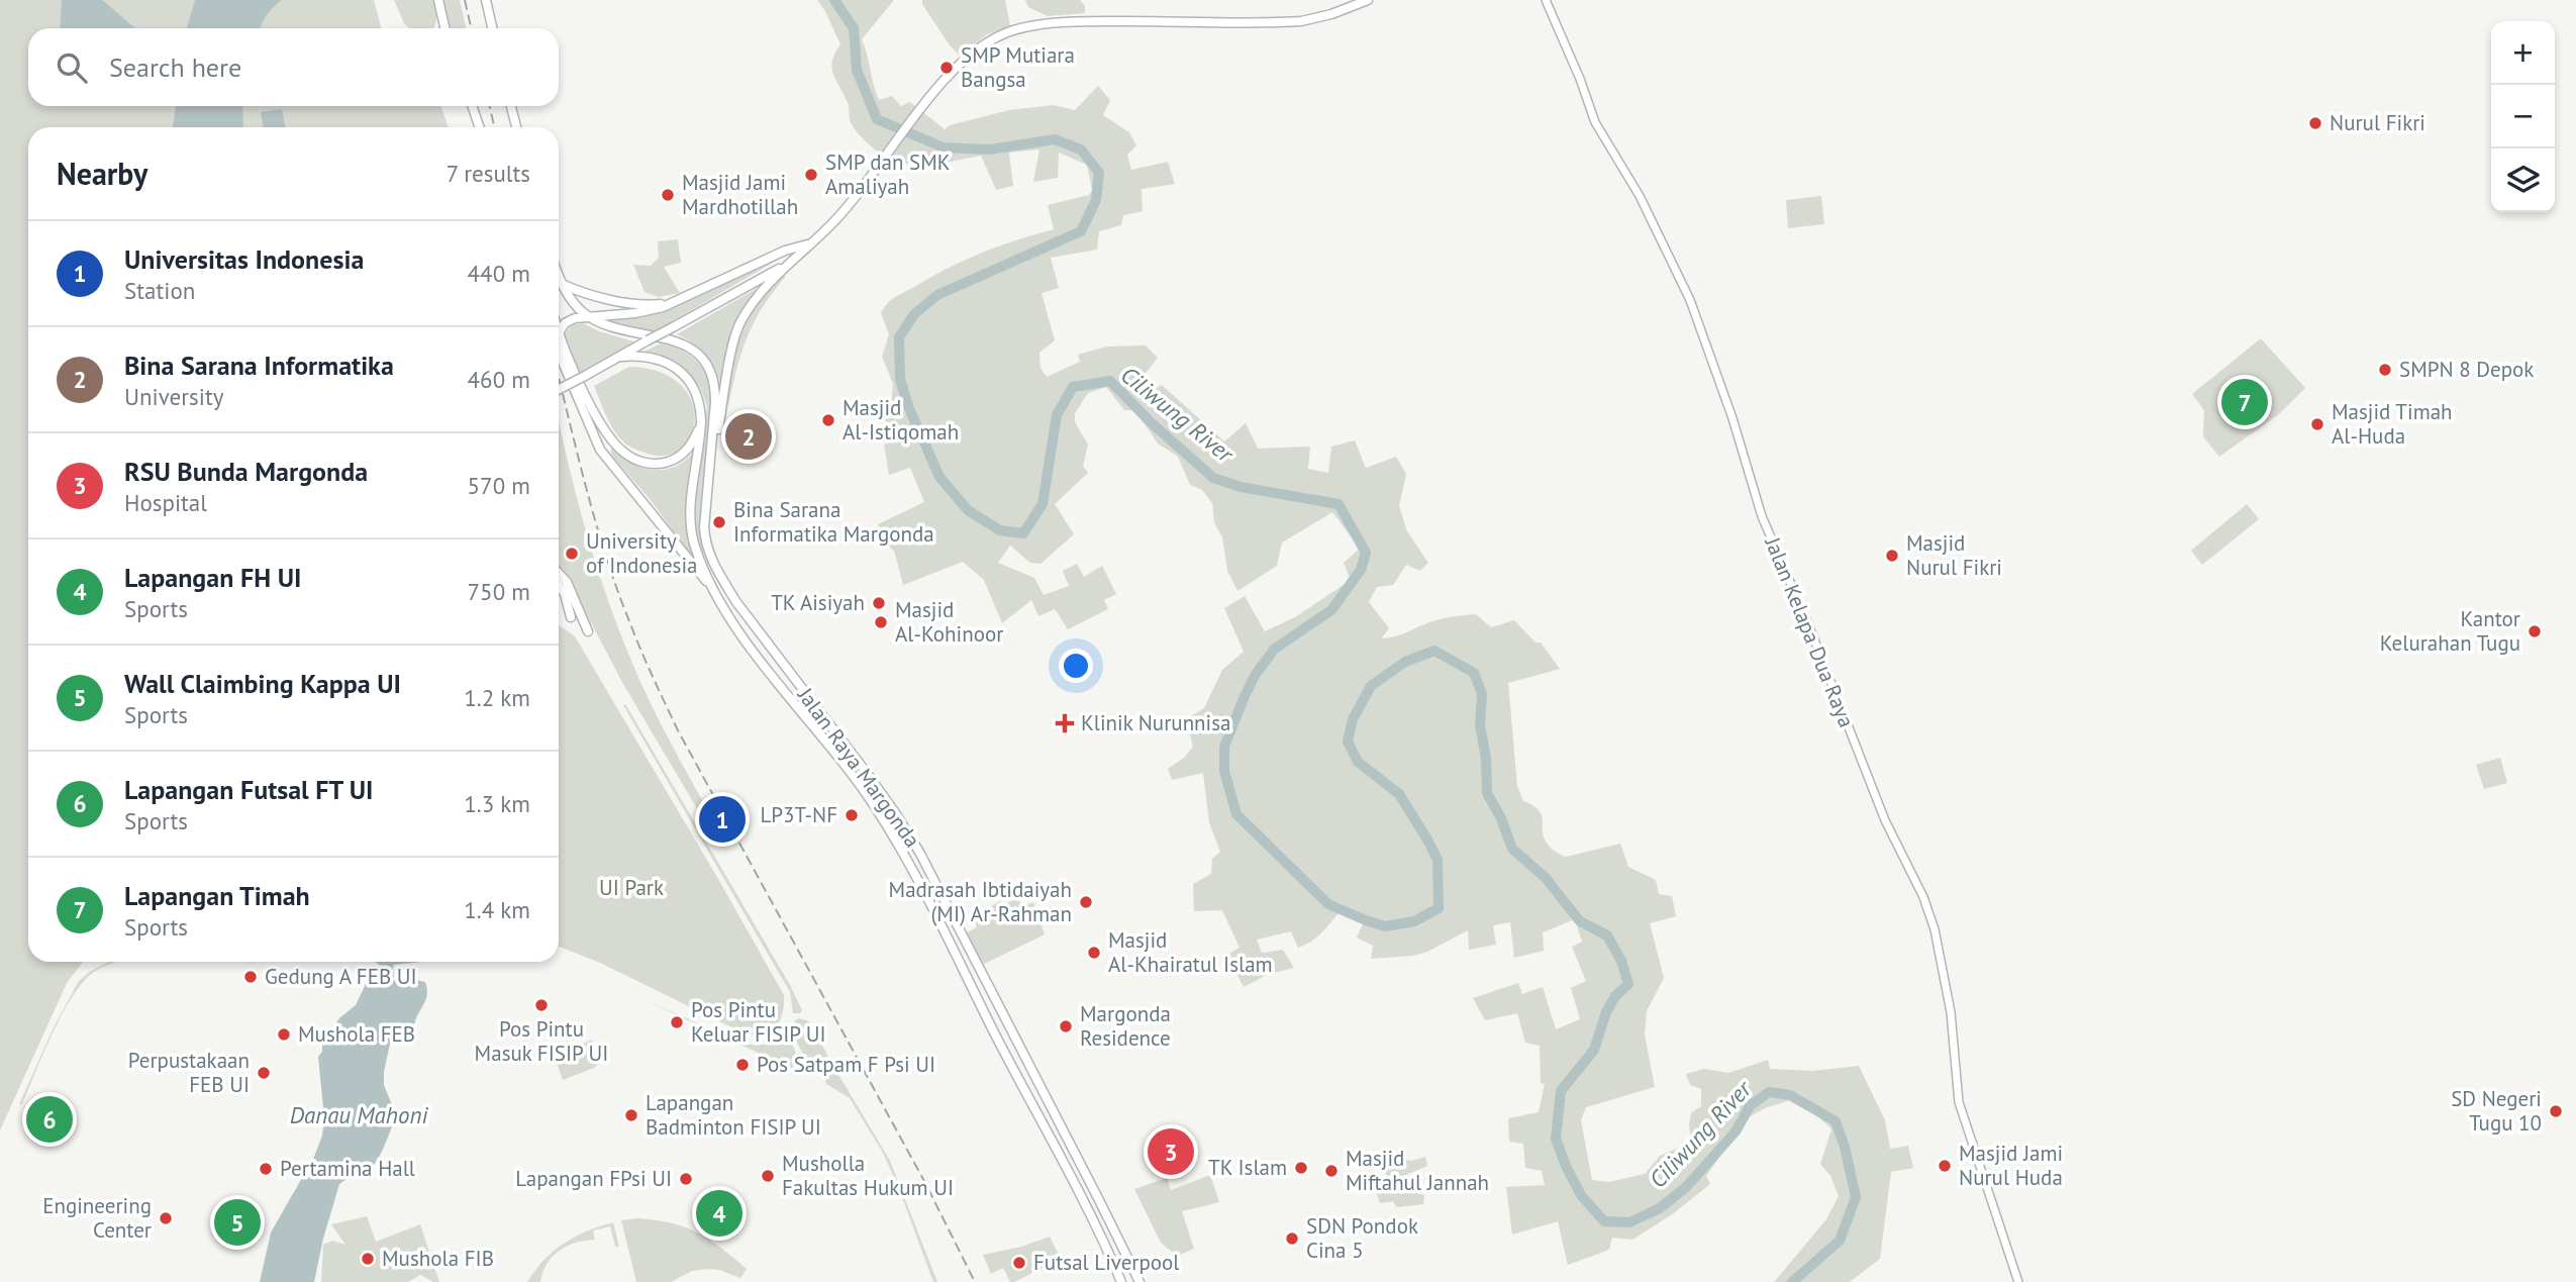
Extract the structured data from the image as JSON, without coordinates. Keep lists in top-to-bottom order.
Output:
{
  "streets": {
    "main road": ["Jalan Kelapa Dua Raya", "Jalan Raya Margonda"]
  },
  "water": ["Ciliwung River", "Danau Mahoni"],
  "parks": ["UI Park"],
  "places": {
    "other": [
      "SMP Mutiara Bangsa",
      "Nurul Fikri",
      "SMP dan SMK Amaliyah",
      "Masjid Jami Mardhotillah",
      "SMPN 8 Depok",
      "Masjid Al-Istiqomah",
      "Masjid Timah Al-Huda",
      "Bina Sarana Informatika Margonda",
      "University of Indonesia",
      "Masjid Nurul Fikri",
      "TK Aisiyah",
      "Masjid Al-Kohinoor",
      "Kantor Kelurahan Tugu",
      "LP3T-NF",
      "Madrasah Ibtidaiyah (MI) Ar-Rahman",
      "Masjid Al-Khairatul Islam",
      "Gedung A FEB UI",
      "Pos Pintu Masuk FISIP UI",
      "Pos Pintu Keluar FISIP UI",
      "Margonda Residence",
      "Mushola FEB",
      "Pos Satpam F Psi UI",
      "Perpustakaan FEB UI",
      "SD Negeri Tugu 10",
      "Lapangan Badminton FISIP UI",
      "Masjid Jami Nurul Huda",
      "TK Islam",
      "Pertamina Hall",
      "Masjid Miftahul Jannah",
      "Musholla Fakultas Hukum UI",
      "Lapangan FPsi UI",
      "Engineering Center",
      "SDN Pondok Cina 5",
      "Mushola FIB",
      "Futsal Liverpool"
    ],
    "health": ["Klinik Nurunnisa"]
  },
  "page": {
    "map_buttons": ["+", "−"],
    "search": "Search here",
    "heading": ["Nearby", "7 results"],
    "list": [
      {
        "mark": "1",
        "name": "Universitas Indonesia",
        "note": "Station",
        "value": "440 m"
      },
      {
        "mark": "2",
        "name": "Bina Sarana Informatika",
        "note": "University",
        "value": "460 m"
      },
      {
        "mark": "3",
        "name": "RSU Bunda Margonda",
        "note": "Hospital",
        "value": "570 m"
      },
      {
        "mark": "4",
        "name": "Lapangan FH UI",
        "note": "Sports",
        "value": "750 m"
      },
      {
        "mark": "5",
        "name": "Wall Claimbing Kappa UI",
        "note": "Sports",
        "value": "1.2 km"
      },
      {
        "mark": "6",
        "name": "Lapangan Futsal FT UI",
        "note": "Sports",
        "value": "1.3 km"
      },
      {
        "mark": "7",
        "name": "Lapangan Timah",
        "note": "Sports",
        "value": "1.4 km"
      }
    ],
    "pins": [
      "7",
      "2",
      "1",
      "6",
      "3",
      "4",
      "5"
    ]
  }
}
